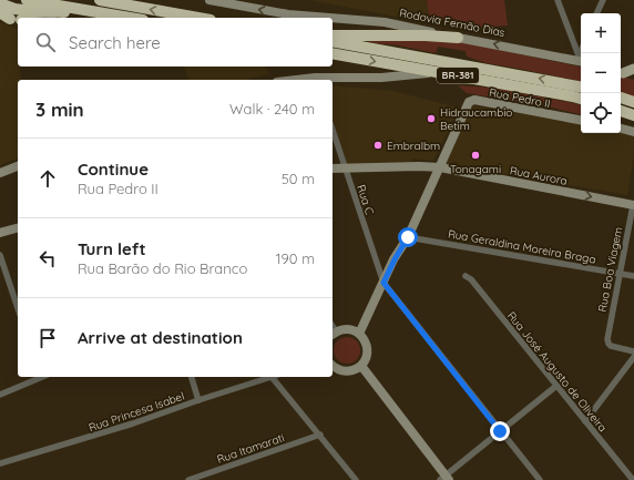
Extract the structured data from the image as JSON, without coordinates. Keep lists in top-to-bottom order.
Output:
{
  "streets": {
    "highway": ["BR-381"],
    "street": [
      "Rodovia Fernão Dias",
      "Rua Pedro II",
      "Rua Aurora",
      "Rua C",
      "Rua Geraldina Moreira Braga",
      "Rua Boa Viagem",
      "Rua José Augusto de Oliveira",
      "Rua Princesa Isabel",
      "Rua Itamarati"
    ]
  },
  "crossings": [
    ["Rua Pedro II", "Rua Aurora"],
    ["Rua Pedro II", "Rua C"],
    ["Rua Pedro II", "Rua Geraldina Moreira Braga"],
    ["Rua Aurora", "Rua C"],
    ["Rua Aurora", "Rua Boa Viagem"],
    ["Rua Geraldina Moreira Braga", "Rua Boa Viagem"]
  ],
  "one_way": ["Rua Aurora"],
  "places": ["Hidraucambio Betim", "Embralbm", "Tonagami"],
  "page": {
    "map_buttons": ["+", "−"],
    "search": "Search here",
    "heading": ["3 min", "Walk · 240 m"],
    "list": [
      ["Continue", "Rua Pedro II", "50 m"],
      ["Turn left", "Rua Barão do Rio Branco", "190 m"],
      "Arrive at destination"
    ]
  }
}
